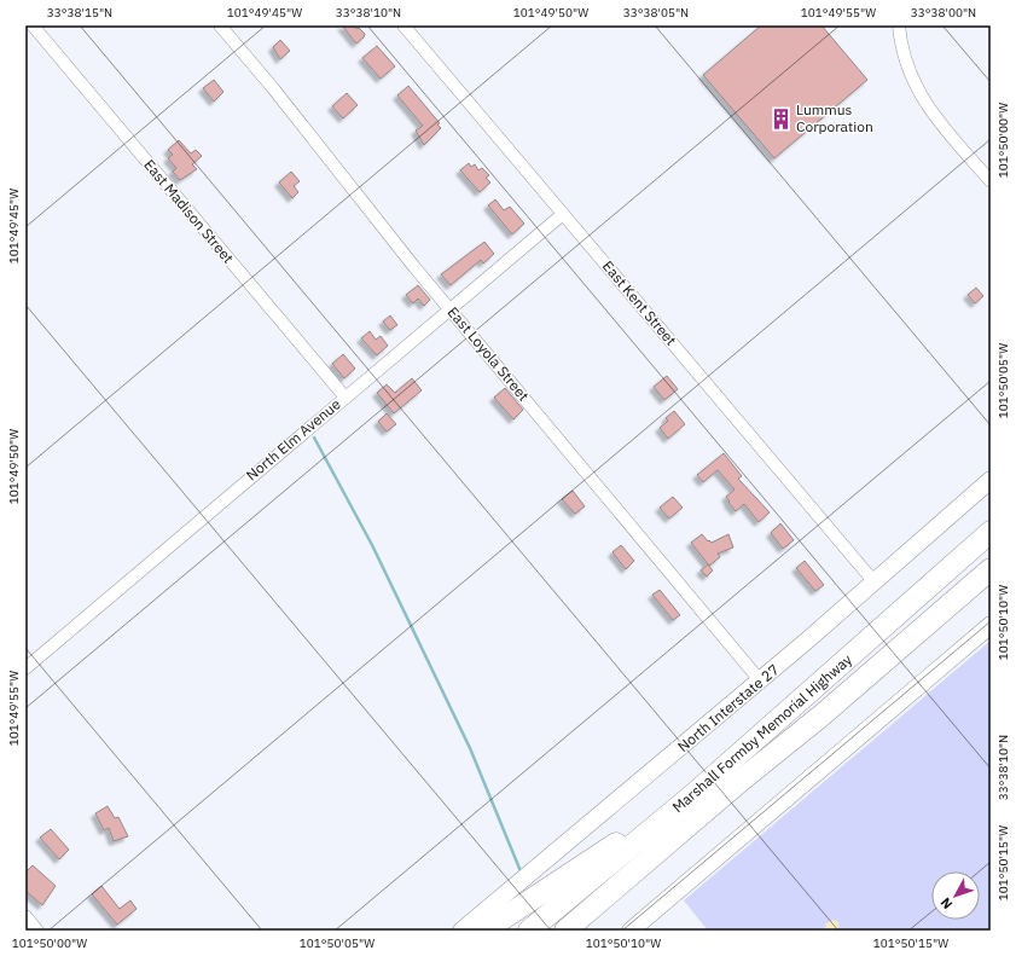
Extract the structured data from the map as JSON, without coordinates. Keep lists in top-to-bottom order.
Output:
{
  "streets": {
    "highway": ["Marshall Formby Memorial Highway"],
    "main road": ["North Interstate 27"],
    "street": [
      "East Madison Street",
      "East Kent Street",
      "East Loyola Street",
      "North Elm Avenue"
    ]
  },
  "crossings": [
    ["East Madison Street", "North Elm Avenue"],
    ["East Kent Street", "North Elm Avenue"],
    ["East Kent Street", "North Interstate 27"],
    ["East Loyola Street", "North Elm Avenue"],
    ["East Loyola Street", "North Interstate 27"]
  ],
  "places": {
    "building": ["Lummus Corporation"]
  },
  "north": "bottom left",
  "coordinates": [
    "33°38'15\"N",
    "101°49'45\"W",
    "33°38'10\"N",
    "101°49'50\"W",
    "33°38'05\"N",
    "101°49'55\"W",
    "33°38'00\"N",
    "101°50'00\"W",
    "101°50'05\"W",
    "101°50'10\"W",
    "101°50'15\"W"
  ]
}
